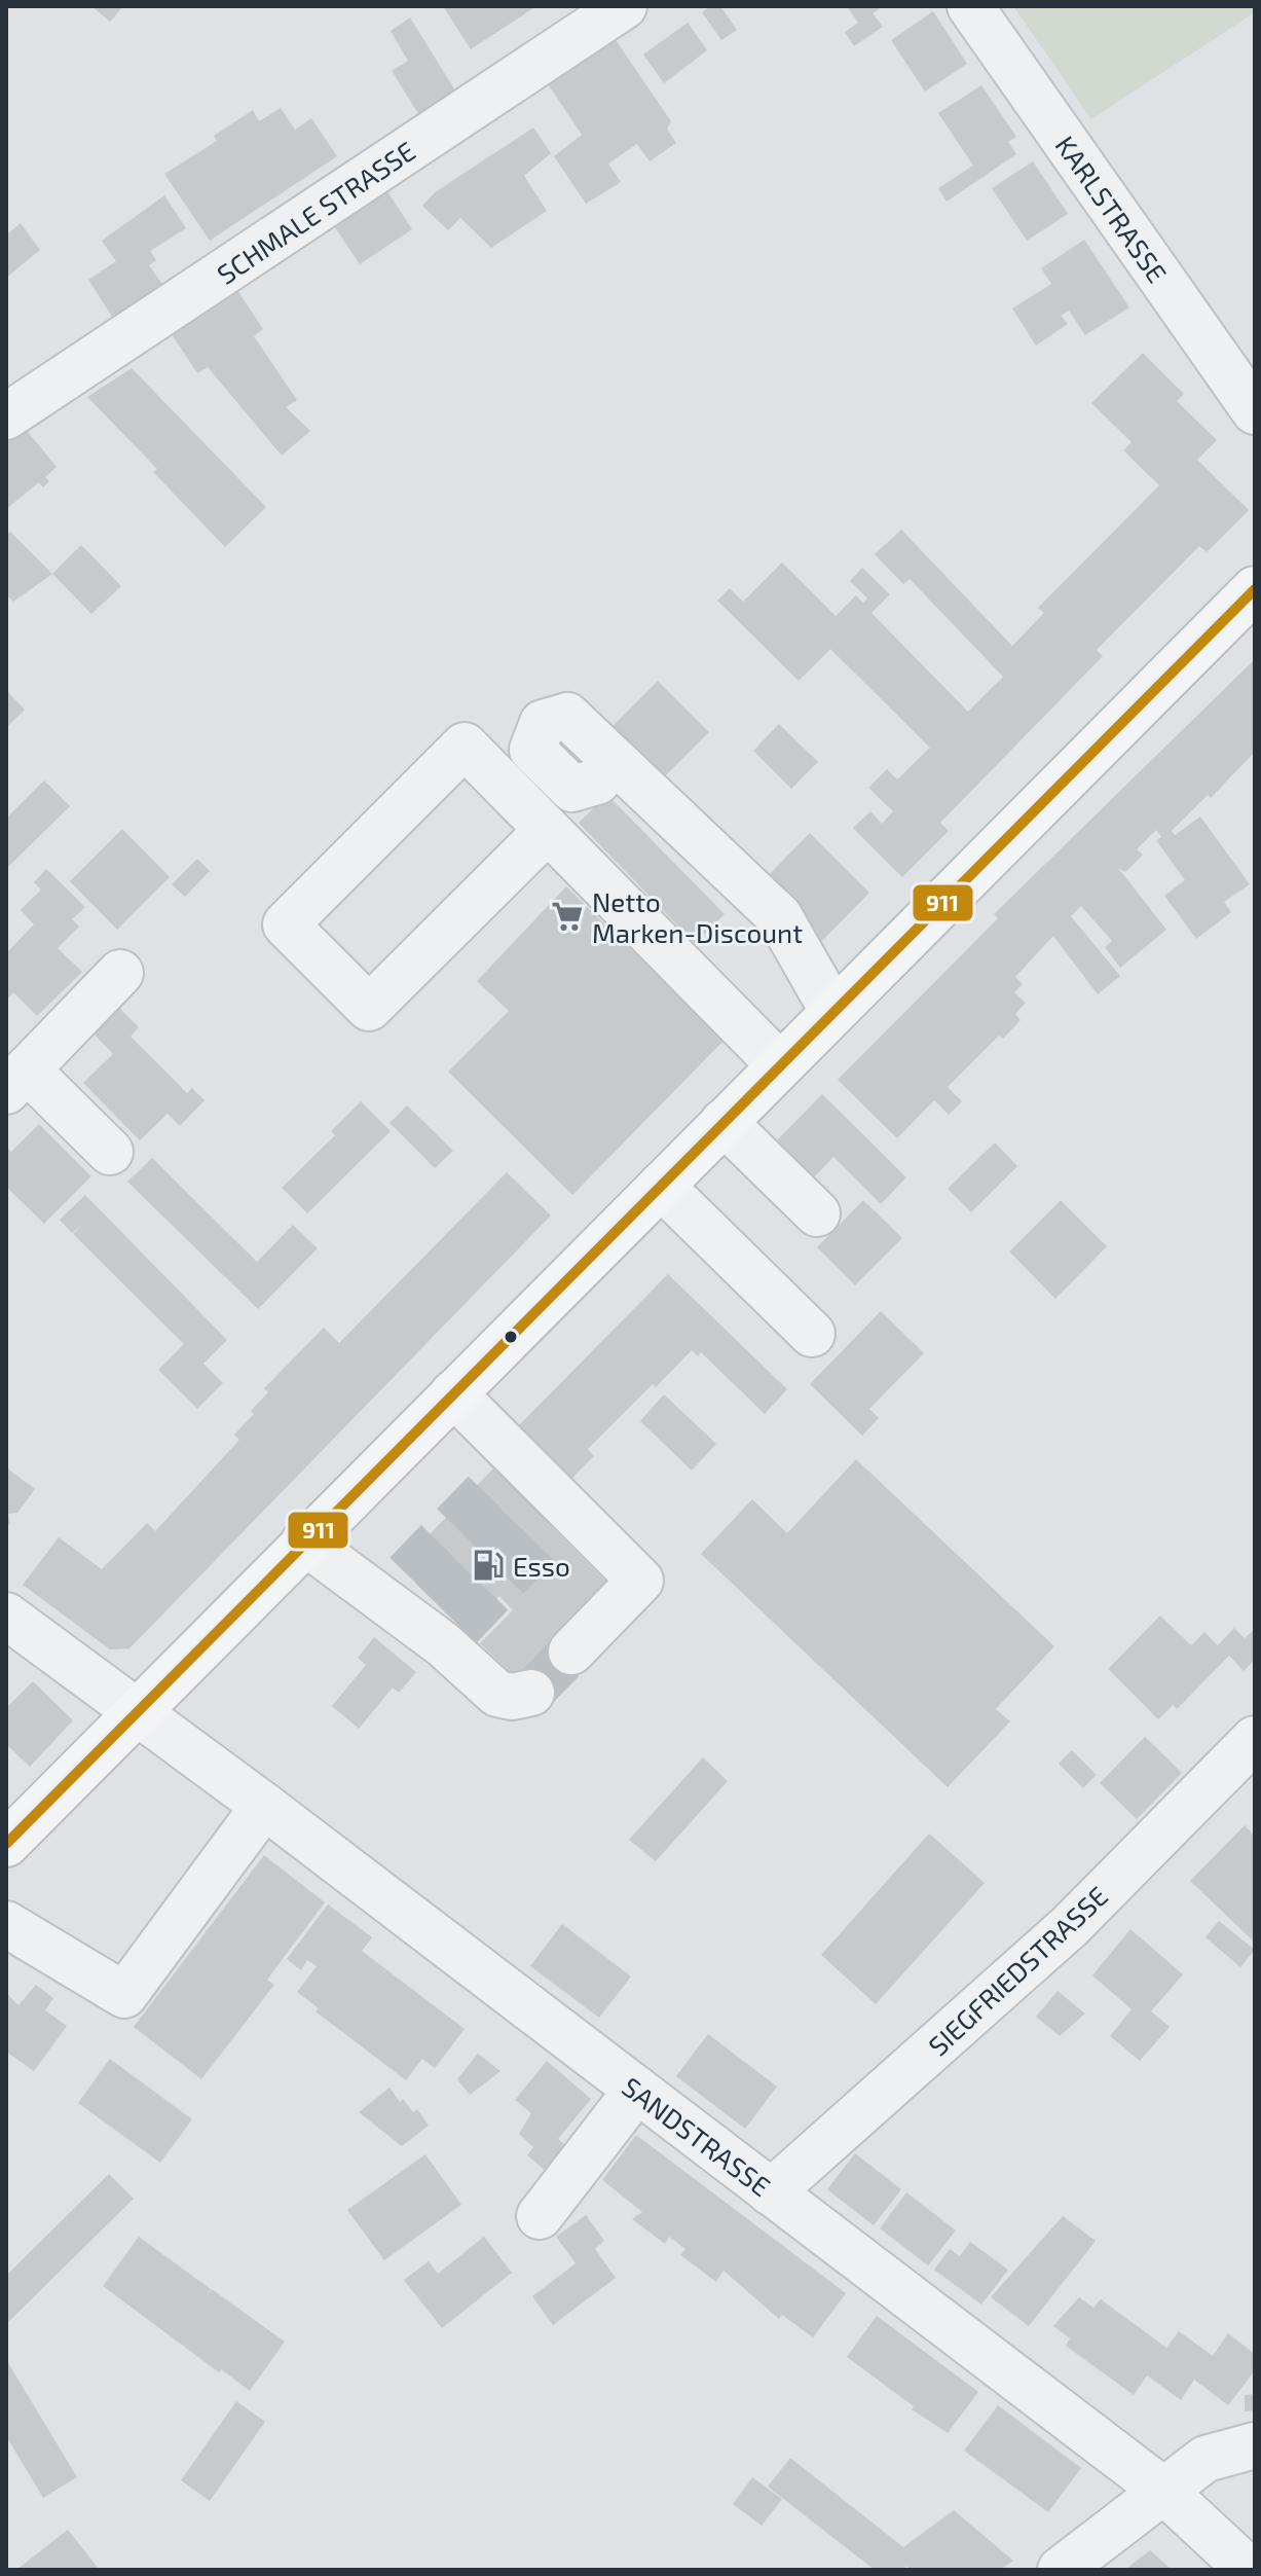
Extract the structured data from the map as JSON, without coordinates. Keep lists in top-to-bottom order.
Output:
{
  "streets": {
    "street": [
      "KARLSTRASSE",
      "SCHMALE STRASSE",
      "SIEGFRIEDSTRASSE",
      "SANDSTRASSE"
    ]
  },
  "crossings": [
    ["SIEGFRIEDSTRASSE", "SANDSTRASSE"]
  ],
  "places": {
    "supermarket": ["Netto Marken-Discount"],
    "fuel station": ["Esso"]
  },
  "lines": ["transit line 911"]
}
